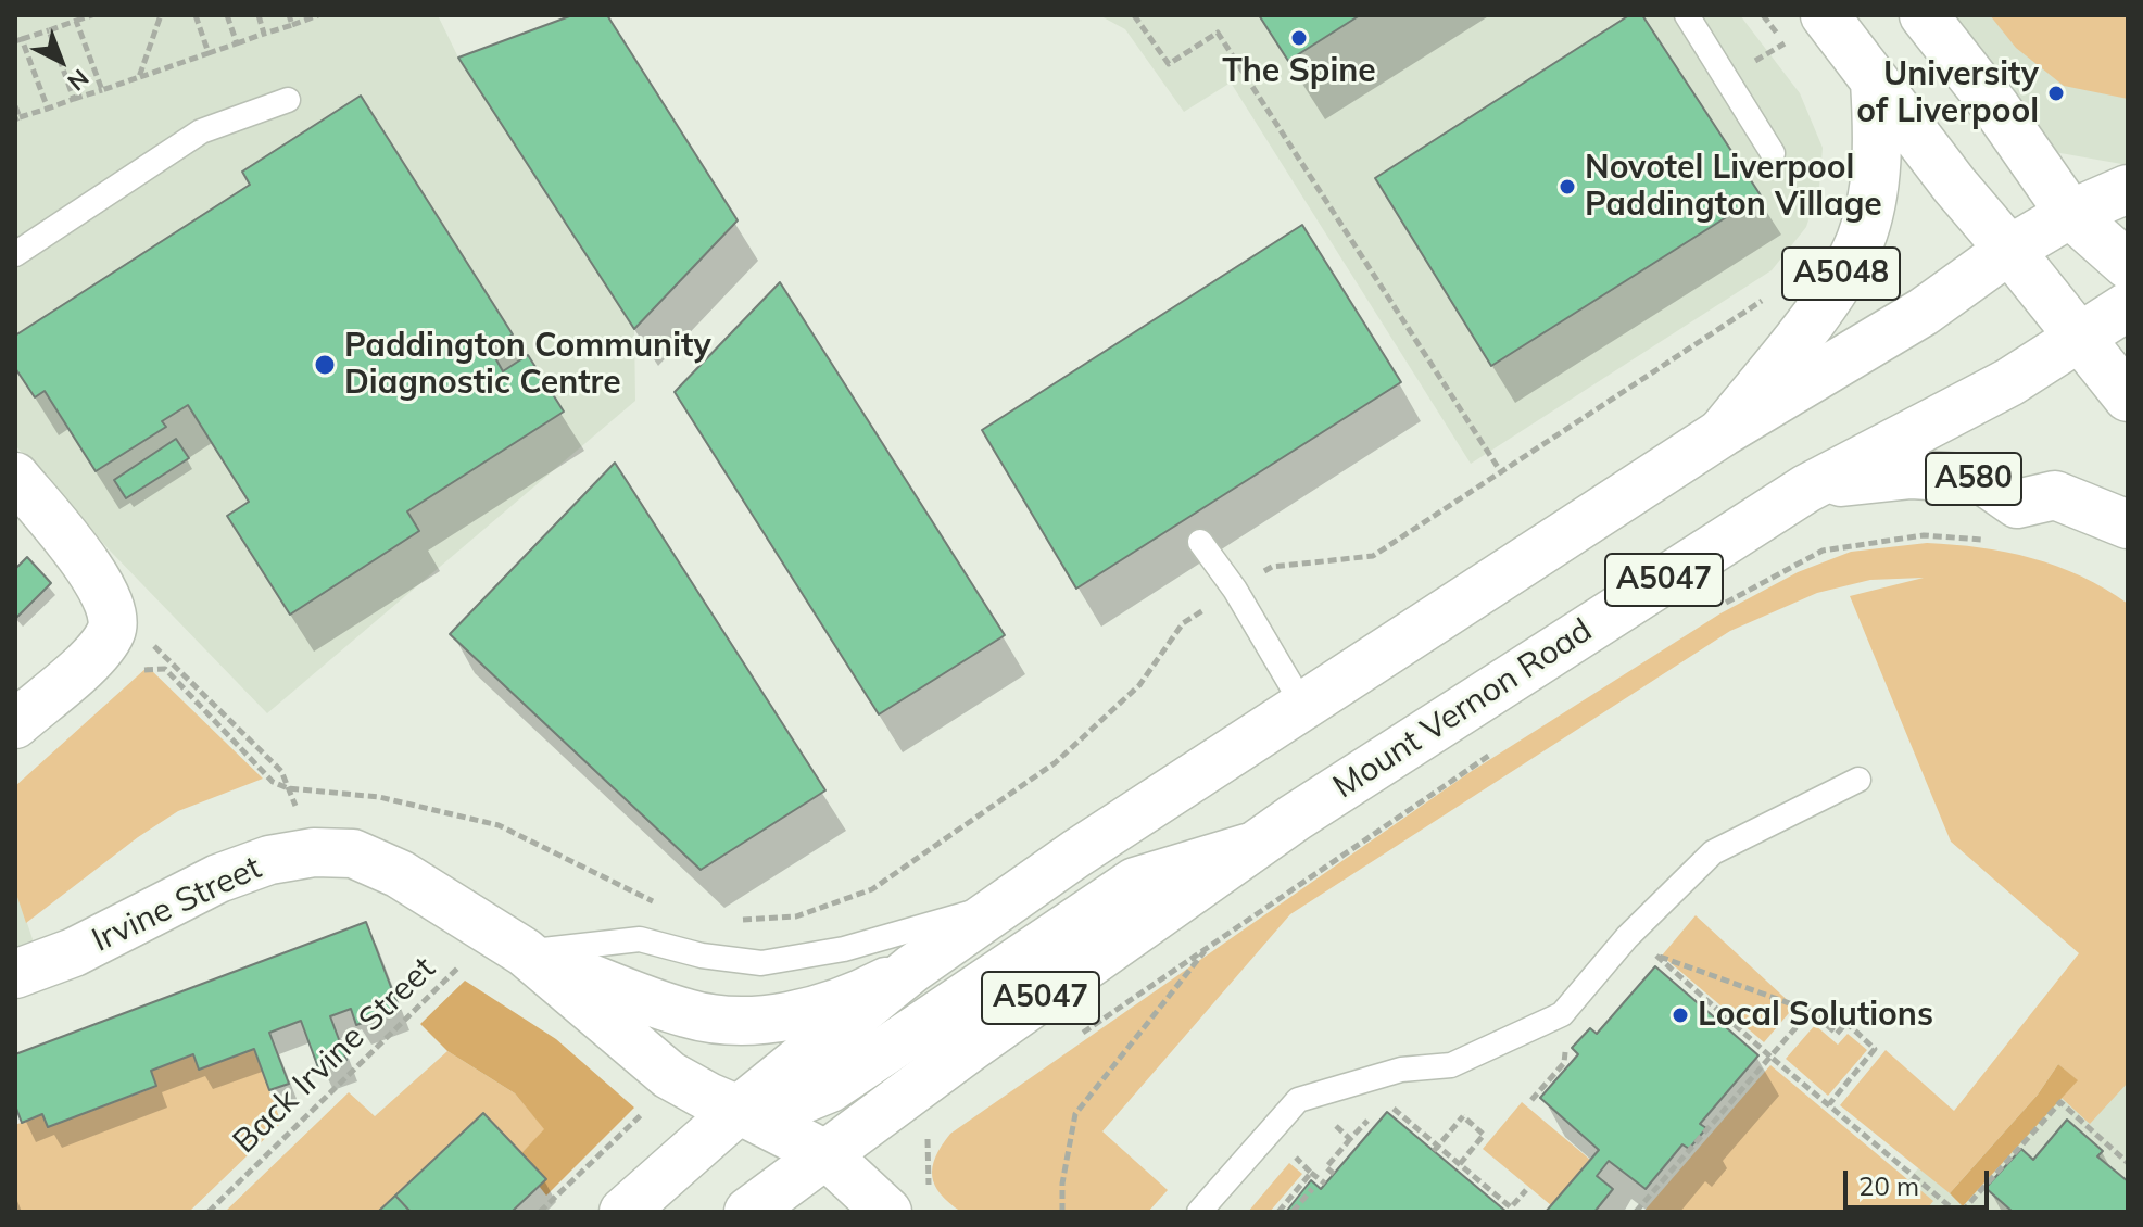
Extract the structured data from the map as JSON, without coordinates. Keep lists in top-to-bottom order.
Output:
{
  "streets": {
    "main road": [
      "A5048",
      "A580",
      "A5047",
      "Mount Vernon Road",
      "Irvine Street"
    ],
    "path": ["Back Irvine Street"]
  },
  "crossings": [
    ["A5048", "A5047"],
    ["A580", "Mount Vernon Road"],
    ["A5047", "Mount Vernon Road"],
    ["Irvine Street", "Back Irvine Street"]
  ],
  "places": [
    "The Spine",
    "University of Liverpool",
    "Novotel Liverpool Paddington Village",
    "Paddington Community Diagnostic Centre",
    "Local Solutions"
  ],
  "scale_bar": "20 m",
  "north": "bottom right"
}
